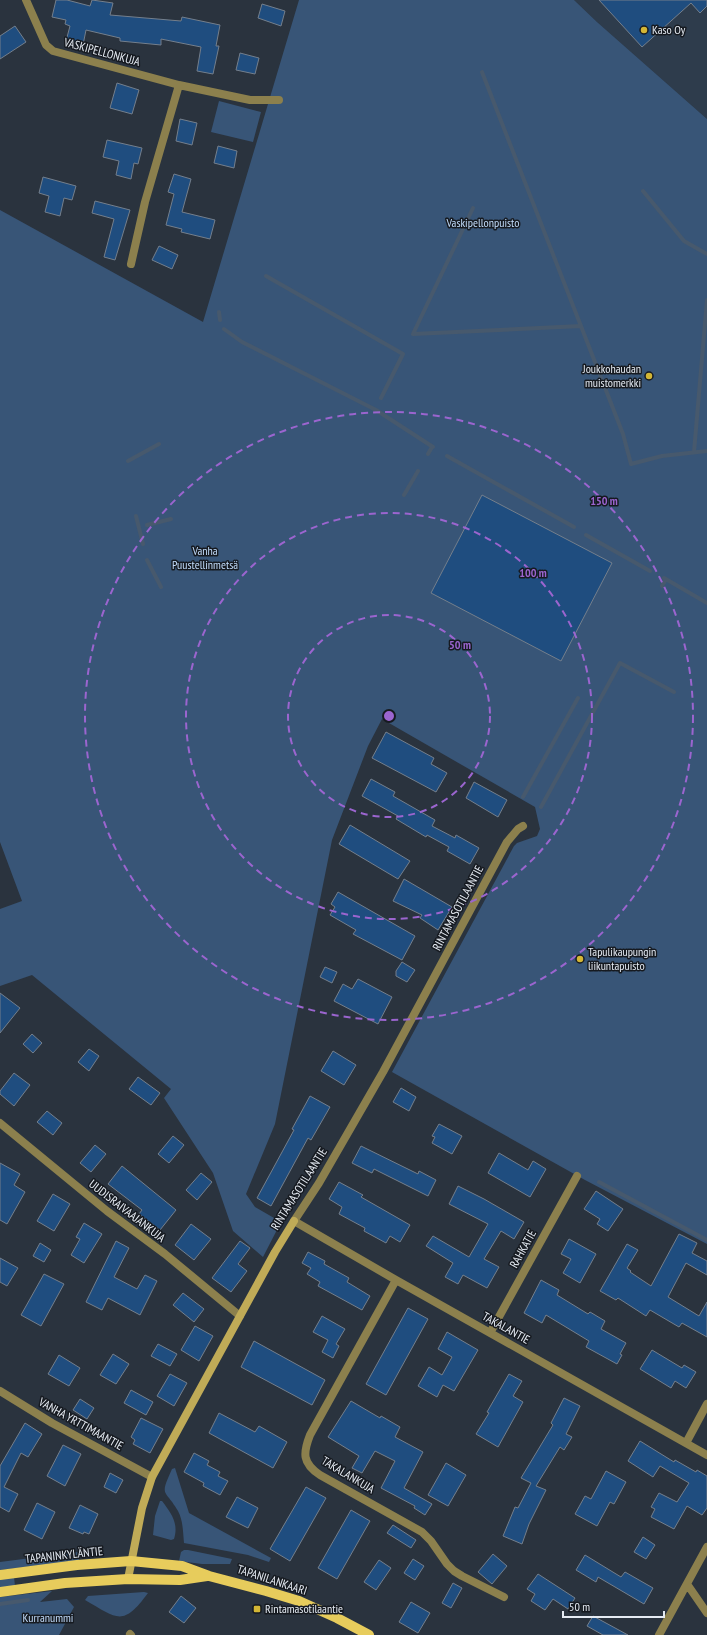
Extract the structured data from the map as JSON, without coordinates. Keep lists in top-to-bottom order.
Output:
{
  "streets": {
    "main road": ["TAPANINKYLÄNTIE", "TAPANILANKAARI"],
    "street": [
      "VASKIPELLONKUJA",
      "RINTAMASOTILAANTIE",
      "UUDISRAIVAAJANKUJA",
      "RAHKATIE",
      "TAKALANTIE",
      "VANHA YRTTIMAANTIE",
      "TAKALANKUJA"
    ]
  },
  "crossings": [
    ["RINTAMASOTILAANTIE", "UUDISRAIVAAJANKUJA"],
    ["RINTAMASOTILAANTIE", "TAKALANTIE"],
    ["RINTAMASOTILAANTIE", "VANHA YRTTIMAANTIE"],
    ["RINTAMASOTILAANTIE", "TAPANINKYLÄNTIE"],
    ["RINTAMASOTILAANTIE", "TAPANILANKAARI"],
    ["RAHKATIE", "TAKALANTIE"],
    ["TAKALANTIE", "TAKALANKUJA"],
    ["TAPANINKYLÄNTIE", "TAPANILANKAARI"]
  ],
  "parks": ["Vaskipellonpuisto", "Vanha Puustellinmetsä", "Kurranummi"],
  "places": {
    "other": ["Kaso Oy", "Joukkohaudan muistomerkki", "Tapulikaupungin liikuntapuisto"],
    "transit": ["Rintamasotilaantie"]
  },
  "scale_bar": "50 m",
  "rings": ["150 m", "100 m", "50 m"]
}
